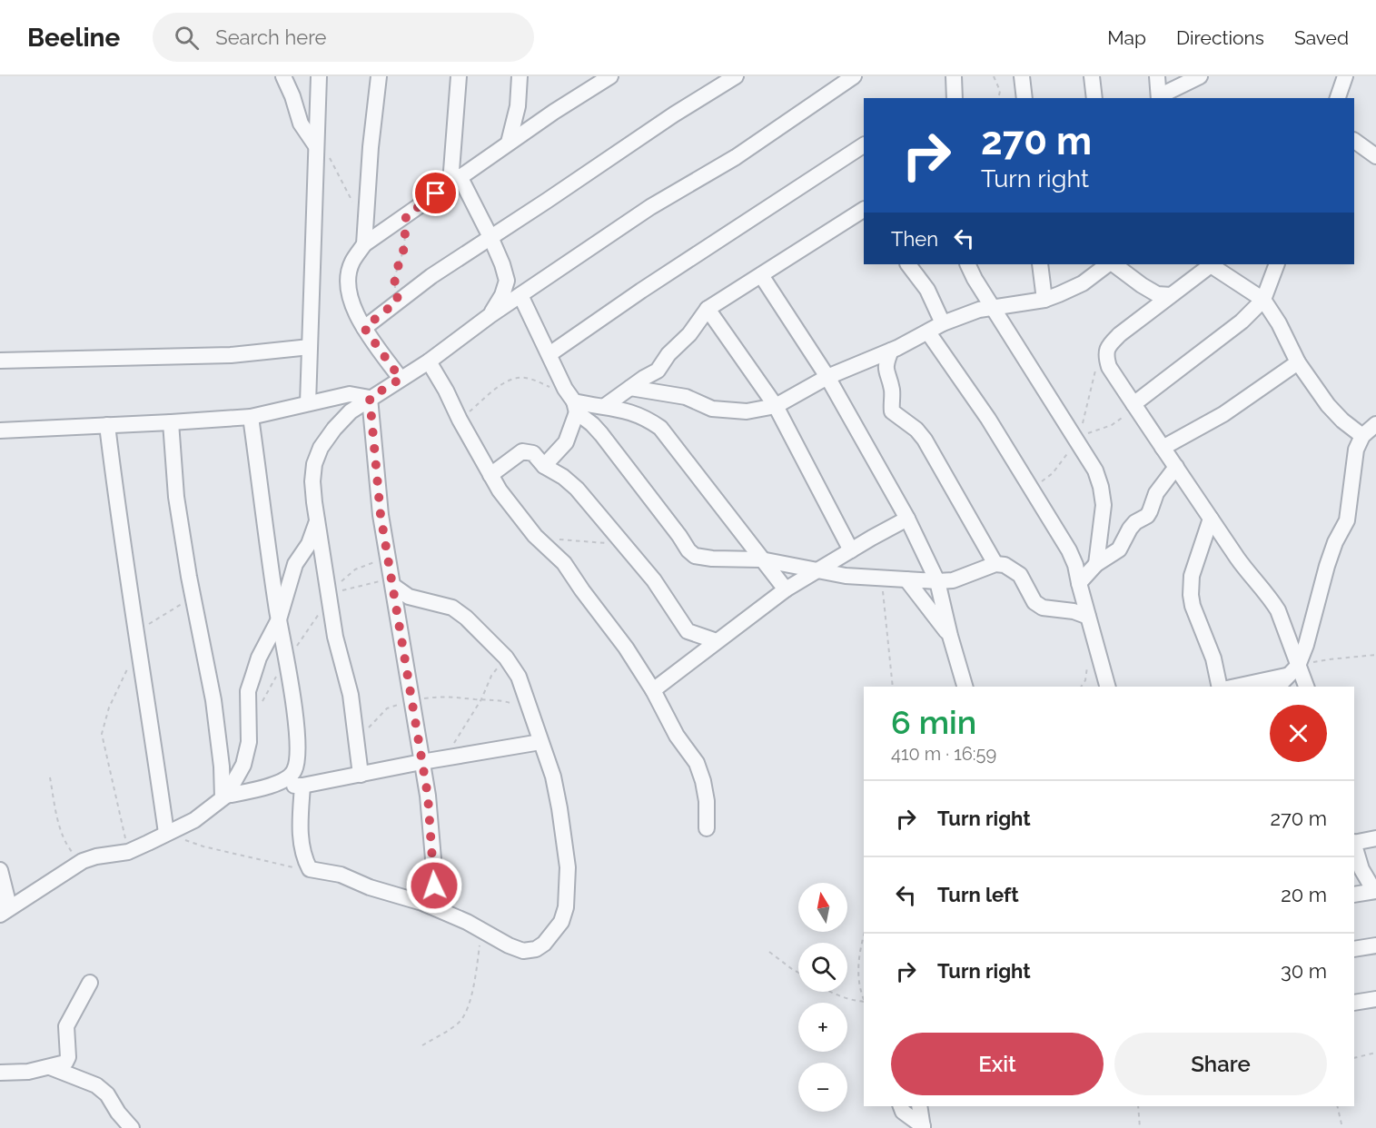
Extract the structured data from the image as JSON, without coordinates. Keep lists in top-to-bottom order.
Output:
{
  "north": "top",
  "page": {
    "header": "Beeline",
    "search": "Search here",
    "nav": ["Map", "Directions", "Saved"],
    "turn": ["270 m", "Turn right"],
    "then": "Then",
    "heading": ["6 min", "410 m · 16:59"],
    "list": [
      {
        "name": "Turn right",
        "value": "270 m"
      },
      {
        "name": "Turn left",
        "value": "20 m"
      },
      {
        "name": "Turn right",
        "value": "30 m"
      }
    ],
    "map_buttons": ["+", "−"],
    "buttons": ["Exit", "Share"]
  }
}
